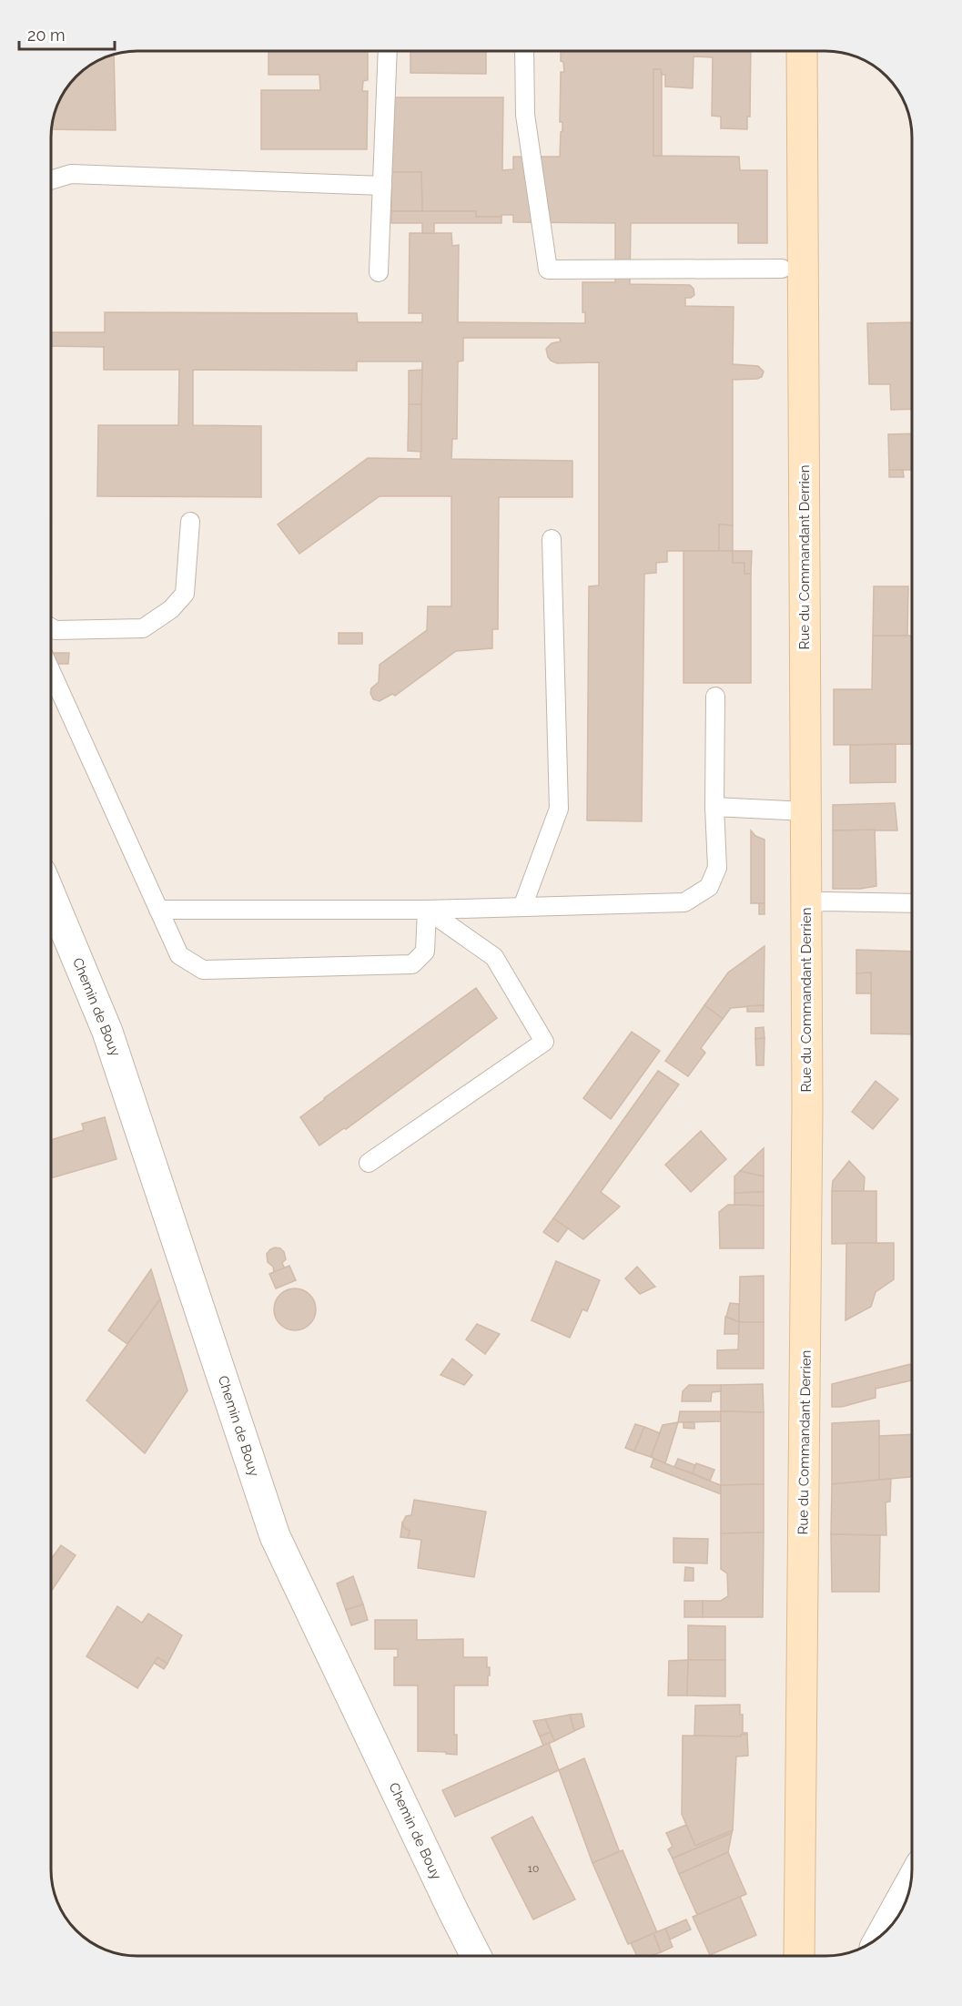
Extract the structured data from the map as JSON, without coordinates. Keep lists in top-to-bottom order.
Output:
{
  "streets": {
    "main road": ["Rue du Commandant Derrien"],
    "street": ["Chemin de Bouy"]
  },
  "house_numbers": ["10"],
  "scale_bar": "20 m"
}
